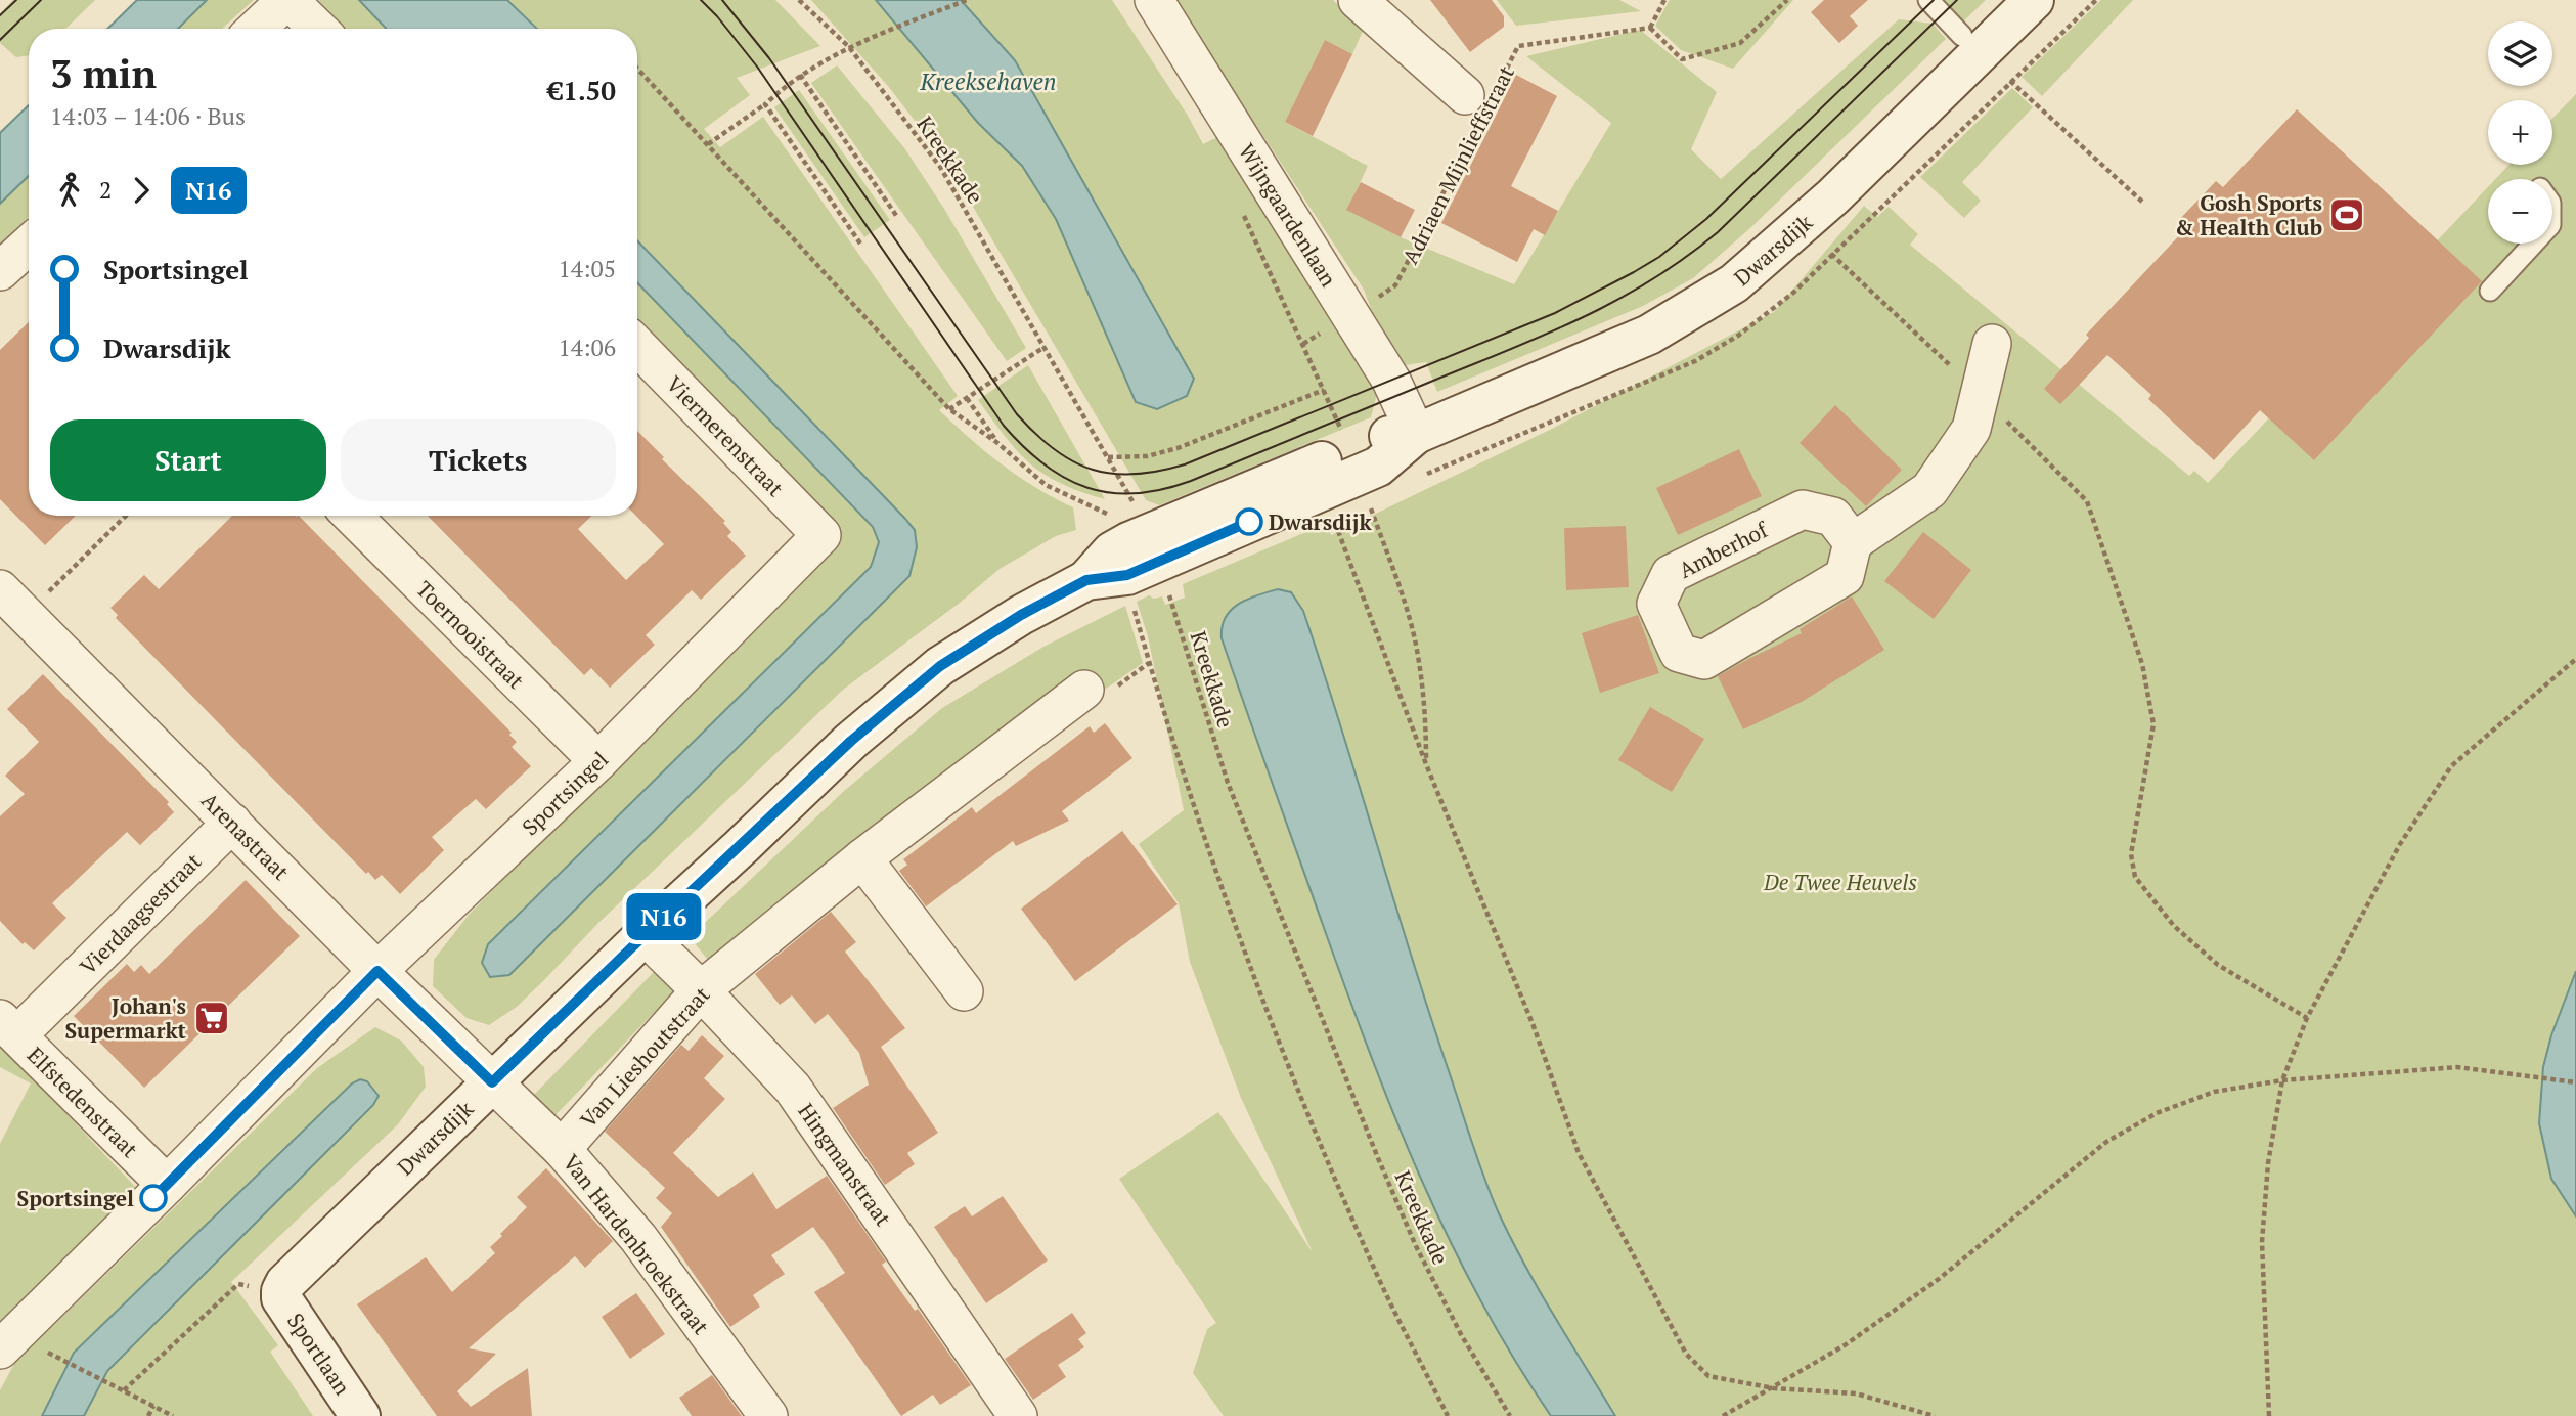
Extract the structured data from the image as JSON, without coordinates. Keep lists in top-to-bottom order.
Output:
{
  "streets": {
    "street": [
      "Adriaen Mijnlieffstraat",
      "Wijngaardenlaan",
      "Dwarsdijk",
      "Viermerenstraat",
      "Amberhof",
      "Toernooistraat",
      "Sportsingel",
      "Arenastraat",
      "Vierdaagsestraat",
      "Van Lieshoutstraat",
      "Elfstedenstraat",
      "Hingmanstraat",
      "Van Hardenbroekstraat",
      "Sportlaan"
    ],
    "path": ["Kreekkade"]
  },
  "crossings": [
    ["Kreekkade", "Dwarsdijk"],
    ["Wijngaardenlaan", "Dwarsdijk"],
    ["Dwarsdijk", "Arenastraat"],
    ["Dwarsdijk", "Hingmanstraat"],
    ["Dwarsdijk", "Van Hardenbroekstraat"],
    ["Dwarsdijk", "Sportlaan"],
    ["Viermerenstraat", "Sportsingel"],
    ["Toernooistraat", "Sportsingel"],
    ["Sportsingel", "Arenastraat"],
    ["Sportsingel", "Elfstedenstraat"],
    ["Arenastraat", "Vierdaagsestraat"],
    ["Arenastraat", "Van Hardenbroekstraat"],
    ["Vierdaagsestraat", "Elfstedenstraat"],
    ["Van Lieshoutstraat", "Hingmanstraat"],
    ["Van Lieshoutstraat", "Van Hardenbroekstraat"]
  ],
  "water": ["Kreeksehaven"],
  "parks": ["De Twee Heuvels"],
  "places": {
    "sports": ["Gosh Sports & Health Club"],
    "other": ["Dwarsdijk", "Sportsingel"],
    "supermarket": ["Johan's Supermarkt"]
  },
  "lines": ["bus line N16"],
  "page": {
    "on_map": "N16",
    "map_buttons": ["+", "−"],
    "heading": ["3 min", "14:03 – 14:06 · Bus", "€1.50"],
    "legs": ["2", "N16"],
    "list": [
      {
        "name": "Sportsingel",
        "value": "14:05"
      },
      {
        "name": "Dwarsdijk",
        "value": "14:06"
      }
    ],
    "buttons": ["Start", "Tickets"]
  }
}
